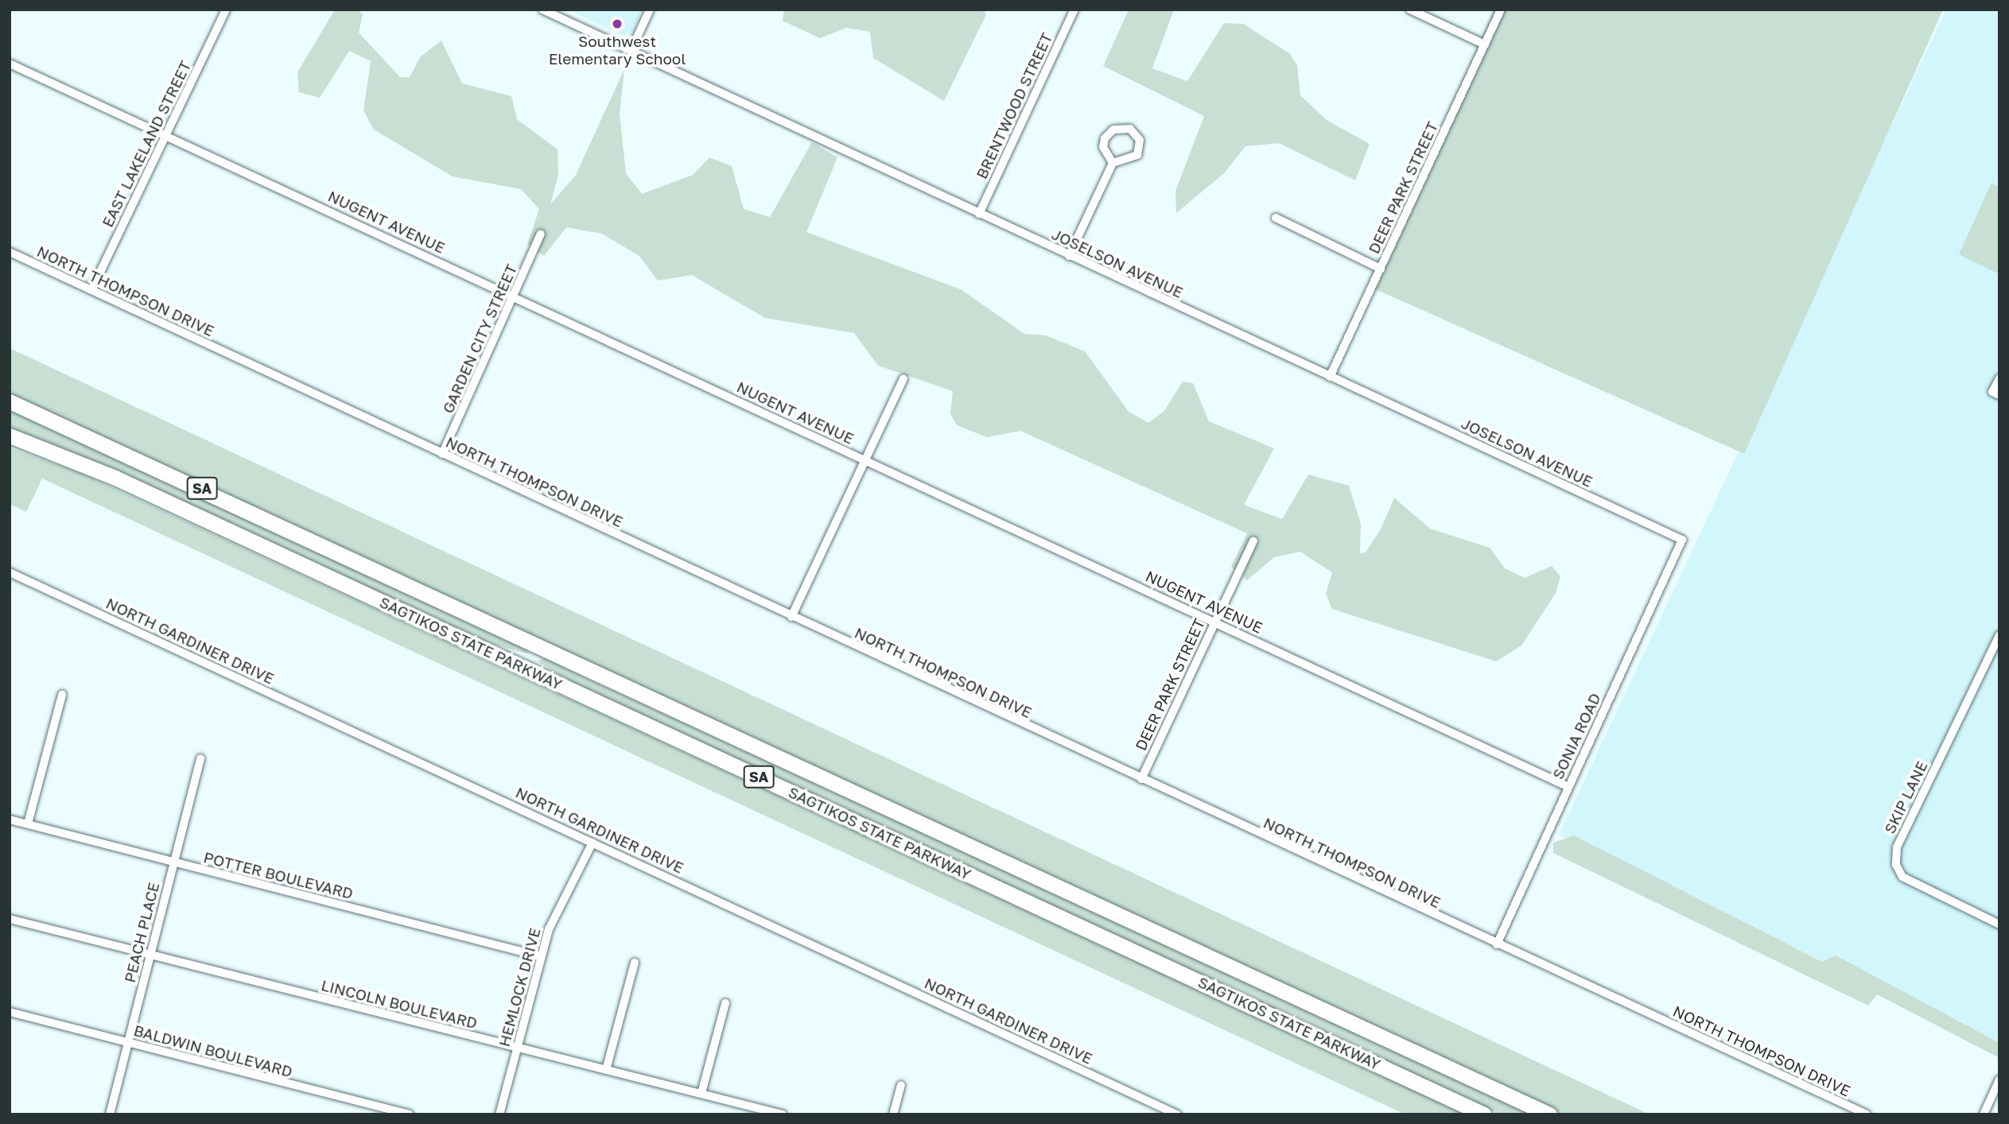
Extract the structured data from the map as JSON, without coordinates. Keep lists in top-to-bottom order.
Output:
{
  "streets": {
    "highway": ["SA", "SAGTIKOS STATE PARKWAY"],
    "street": [
      "BRENTWOOD STREET",
      "EAST LAKELAND STREET",
      "DEER PARK STREET",
      "NUGENT AVENUE",
      "JOSELSON AVENUE",
      "NORTH THOMPSON DRIVE",
      "GARDEN CITY STREET",
      "NORTH GARDINER DRIVE",
      "SONIA ROAD",
      "SKIP LANE",
      "POTTER BOULEVARD",
      "PEACH PLACE",
      "HEMLOCK DRIVE",
      "LINCOLN BOULEVARD",
      "BALDWIN BOULEVARD"
    ]
  },
  "crossings": [
    ["BRENTWOOD STREET", "JOSELSON AVENUE"],
    ["EAST LAKELAND STREET", "NUGENT AVENUE"],
    ["EAST LAKELAND STREET", "NORTH THOMPSON DRIVE"],
    ["DEER PARK STREET", "NUGENT AVENUE"],
    ["DEER PARK STREET", "JOSELSON AVENUE"],
    ["DEER PARK STREET", "NORTH THOMPSON DRIVE"],
    ["NUGENT AVENUE", "GARDEN CITY STREET"],
    ["NUGENT AVENUE", "SONIA ROAD"],
    ["JOSELSON AVENUE", "SONIA ROAD"],
    ["NORTH THOMPSON DRIVE", "GARDEN CITY STREET"],
    ["NORTH THOMPSON DRIVE", "SONIA ROAD"],
    ["NORTH GARDINER DRIVE", "HEMLOCK DRIVE"],
    ["POTTER BOULEVARD", "PEACH PLACE"],
    ["POTTER BOULEVARD", "HEMLOCK DRIVE"],
    ["PEACH PLACE", "LINCOLN BOULEVARD"],
    ["PEACH PLACE", "BALDWIN BOULEVARD"],
    ["HEMLOCK DRIVE", "LINCOLN BOULEVARD"]
  ],
  "places": ["Southwest Elementary School"]
}
